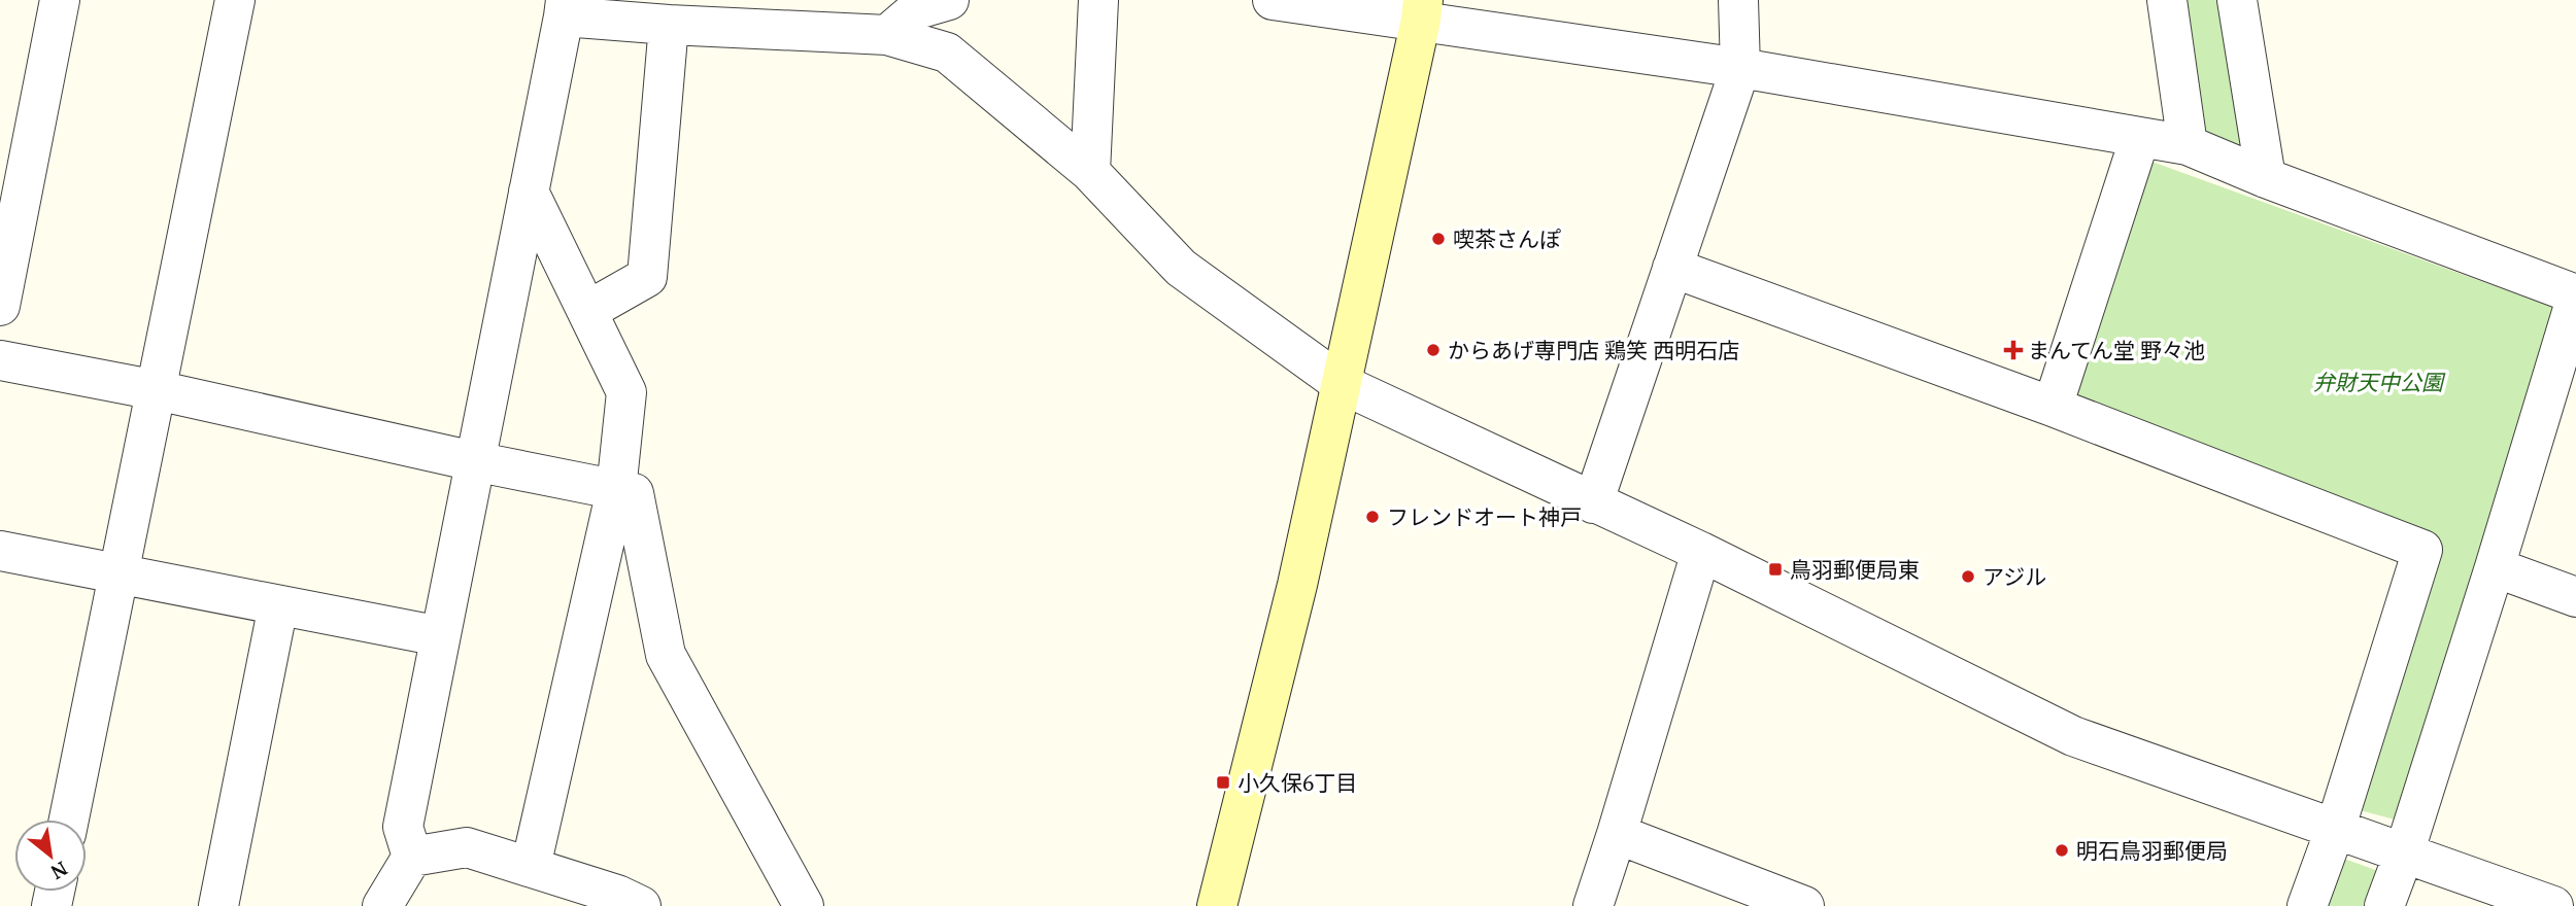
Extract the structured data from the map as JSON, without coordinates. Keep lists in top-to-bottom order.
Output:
{
  "parks": ["弁財天中公園"],
  "places": {
    "other": [
      "喫茶さんぽ",
      "からあげ専門店 鶏笑 西明石店",
      "フレンドオート神戸",
      "アジル",
      "明石鳥羽郵便局"
    ],
    "health": ["まんてん堂 野々池"],
    "transit": ["鳥羽郵便局東", "小久保6丁目"]
  },
  "north": "bottom right"
}
